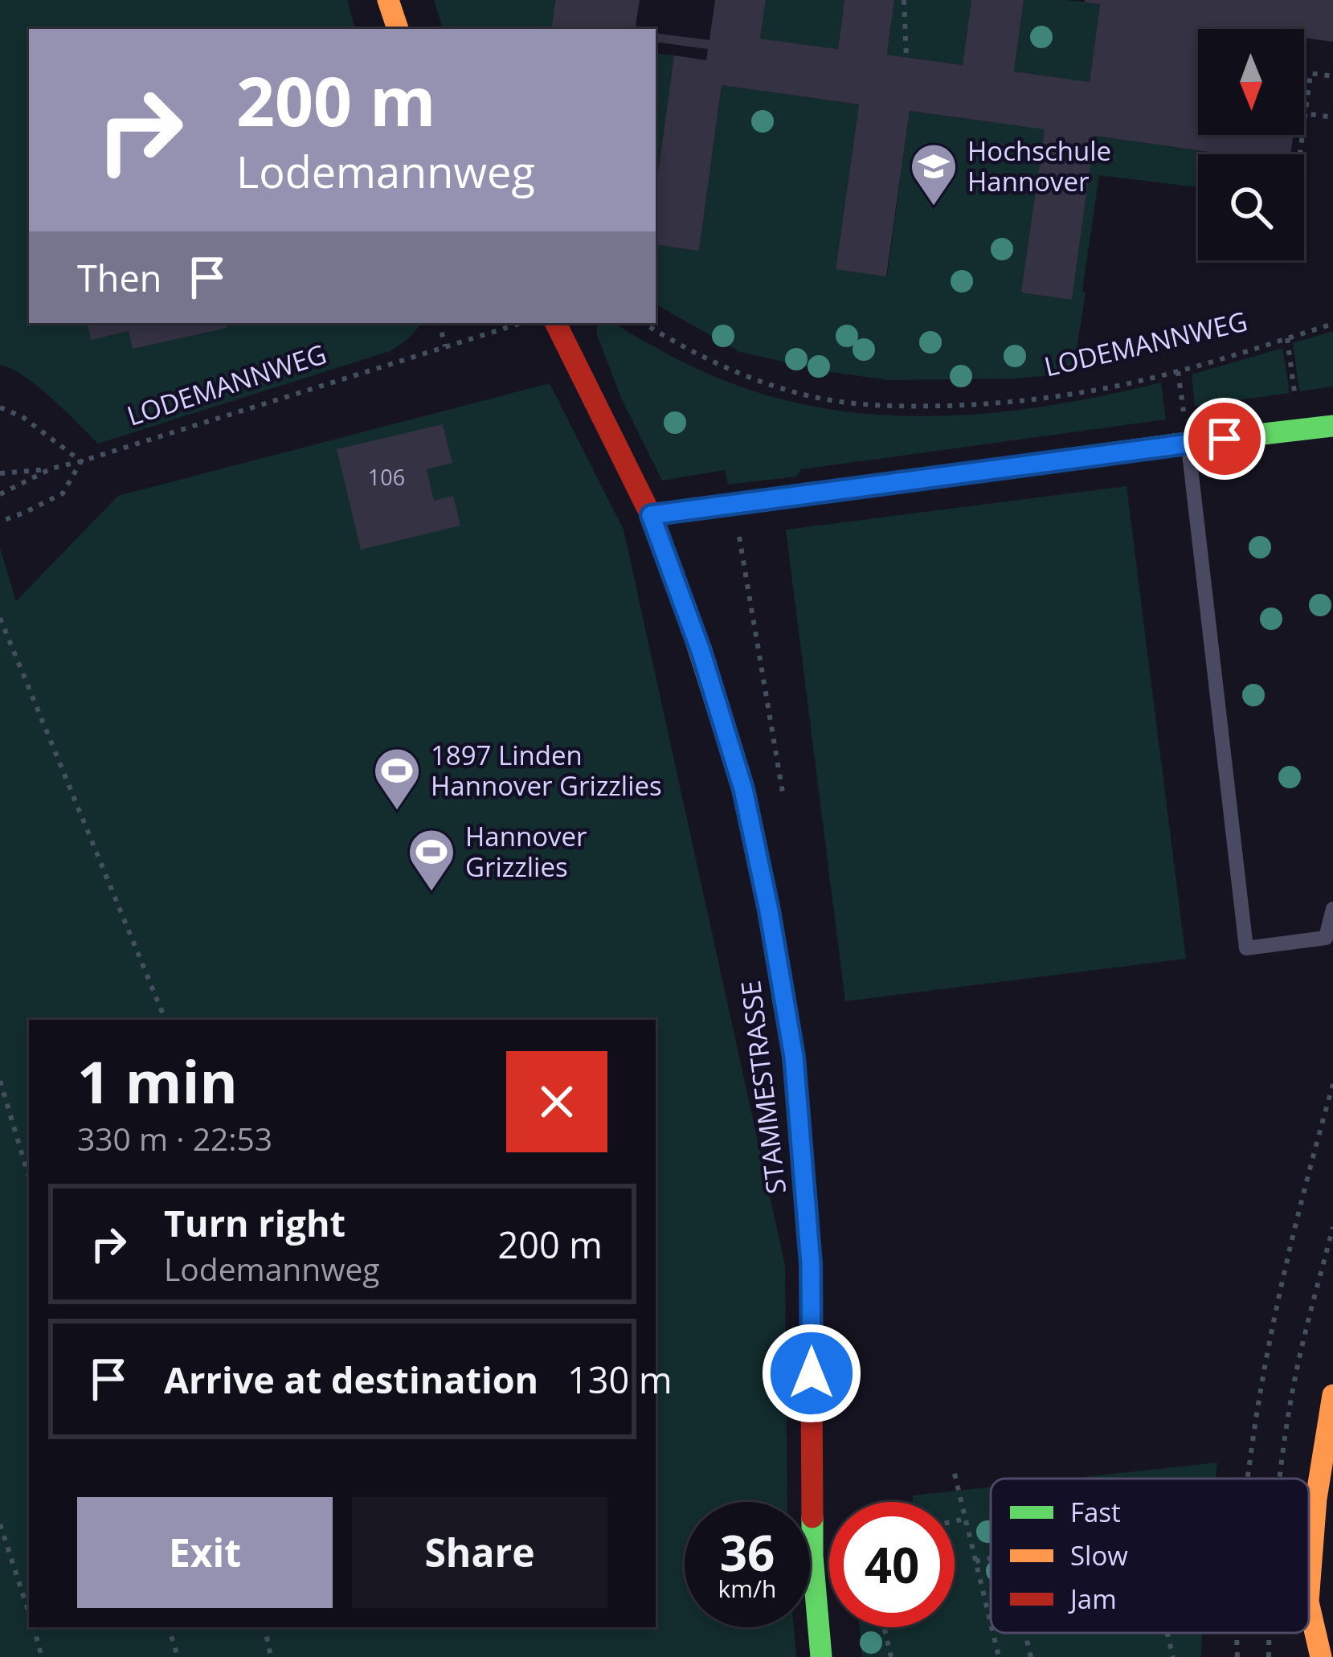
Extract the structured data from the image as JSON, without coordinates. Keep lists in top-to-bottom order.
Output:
{
  "streets": {
    "street": ["STAMMESTRASSE"],
    "path": ["LODEMANNWEG"]
  },
  "places": {
    "school or university": ["Hochschule Hannover"],
    "sports": ["1897 Linden Hannover Grizzlies", "Hannover Grizzlies"]
  },
  "house_numbers": ["106"],
  "legend": ["Fast", "Slow", "Jam"],
  "north": "bottom",
  "page": {
    "turn": ["200 m", "Lodemannweg"],
    "then": "Then",
    "heading": ["1 min", "330 m · 22:53"],
    "list": [
      {
        "name": "Turn right",
        "note": "Lodemannweg",
        "value": "200 m"
      },
      {
        "name": "Arrive at destination",
        "value": "130 m"
      }
    ],
    "buttons": ["Exit", "Share"],
    "speed": "36 km/h",
    "limit": "40"
  }
}
